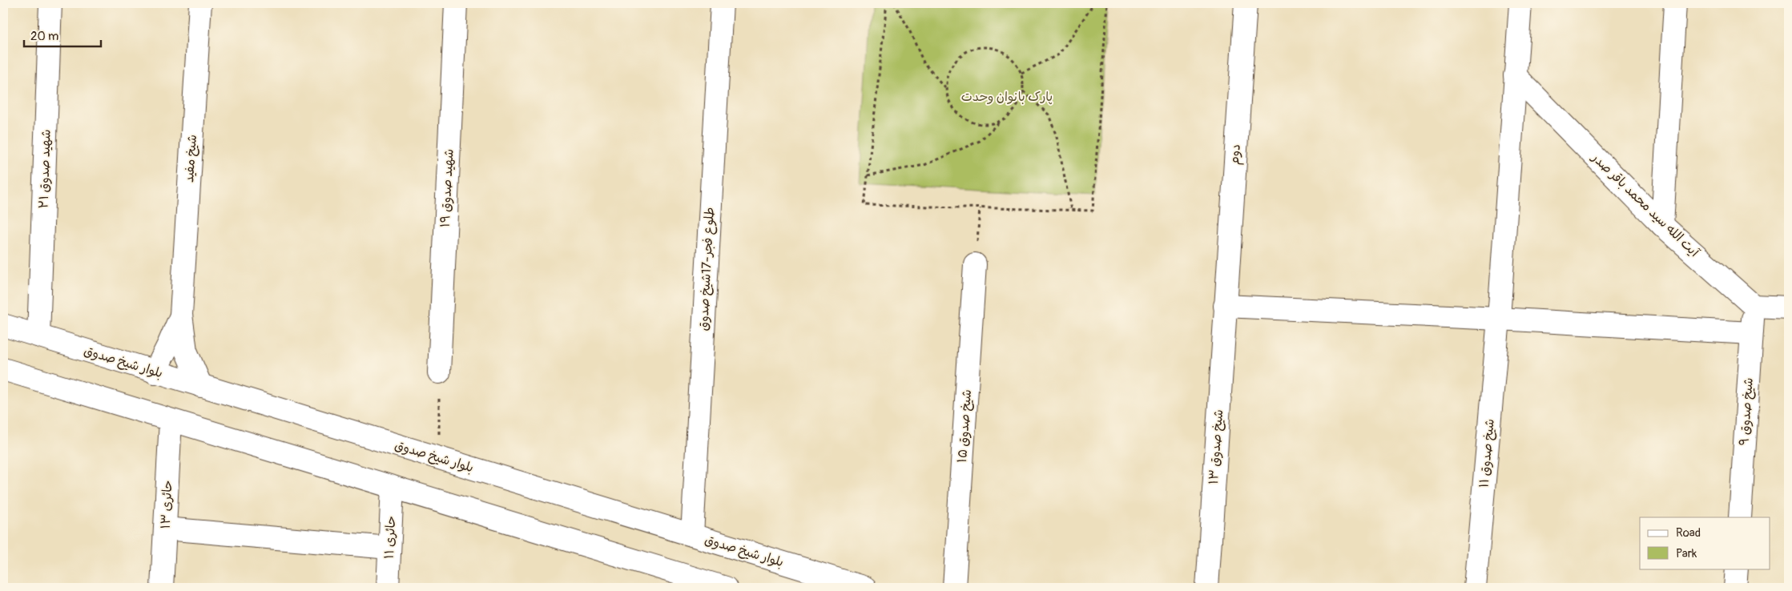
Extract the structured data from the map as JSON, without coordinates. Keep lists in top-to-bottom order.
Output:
{
  "streets": {
    "street": [
      "دوم",
      "شیخ مفید",
      "شهید صدوق ۲۱",
      "شهید صدوق ۱۹",
      "آیت الله سید محمد باقر صدر",
      "طلوع فجر-17شیخ صدوق",
      "بلوار شیخ صدوق",
      "شیخ صدوق ۹",
      "شیخ صدوق ۱۵",
      "شیخ صدوق ۱۳",
      "شیخ صدوق ۱۱",
      "حائری ۱۳",
      "حائری ۱۱"
    ]
  },
  "crossings": [
    ["دوم", "شیخ صدوق ۱۳"],
    ["شیخ مفید", "بلوار شیخ صدوق"],
    ["شهید صدوق ۲۱", "بلوار شیخ صدوق"],
    ["آیت الله سید محمد باقر صدر", "شیخ صدوق ۹"],
    ["آیت الله سید محمد باقر صدر", "شیخ صدوق ۱۱"],
    ["طلوع فجر-17شیخ صدوق", "بلوار شیخ صدوق"]
  ],
  "parks": ["پارک بانوان وحدت"],
  "legend": ["Road", "Park"],
  "scale_bar": "20 m"
}
